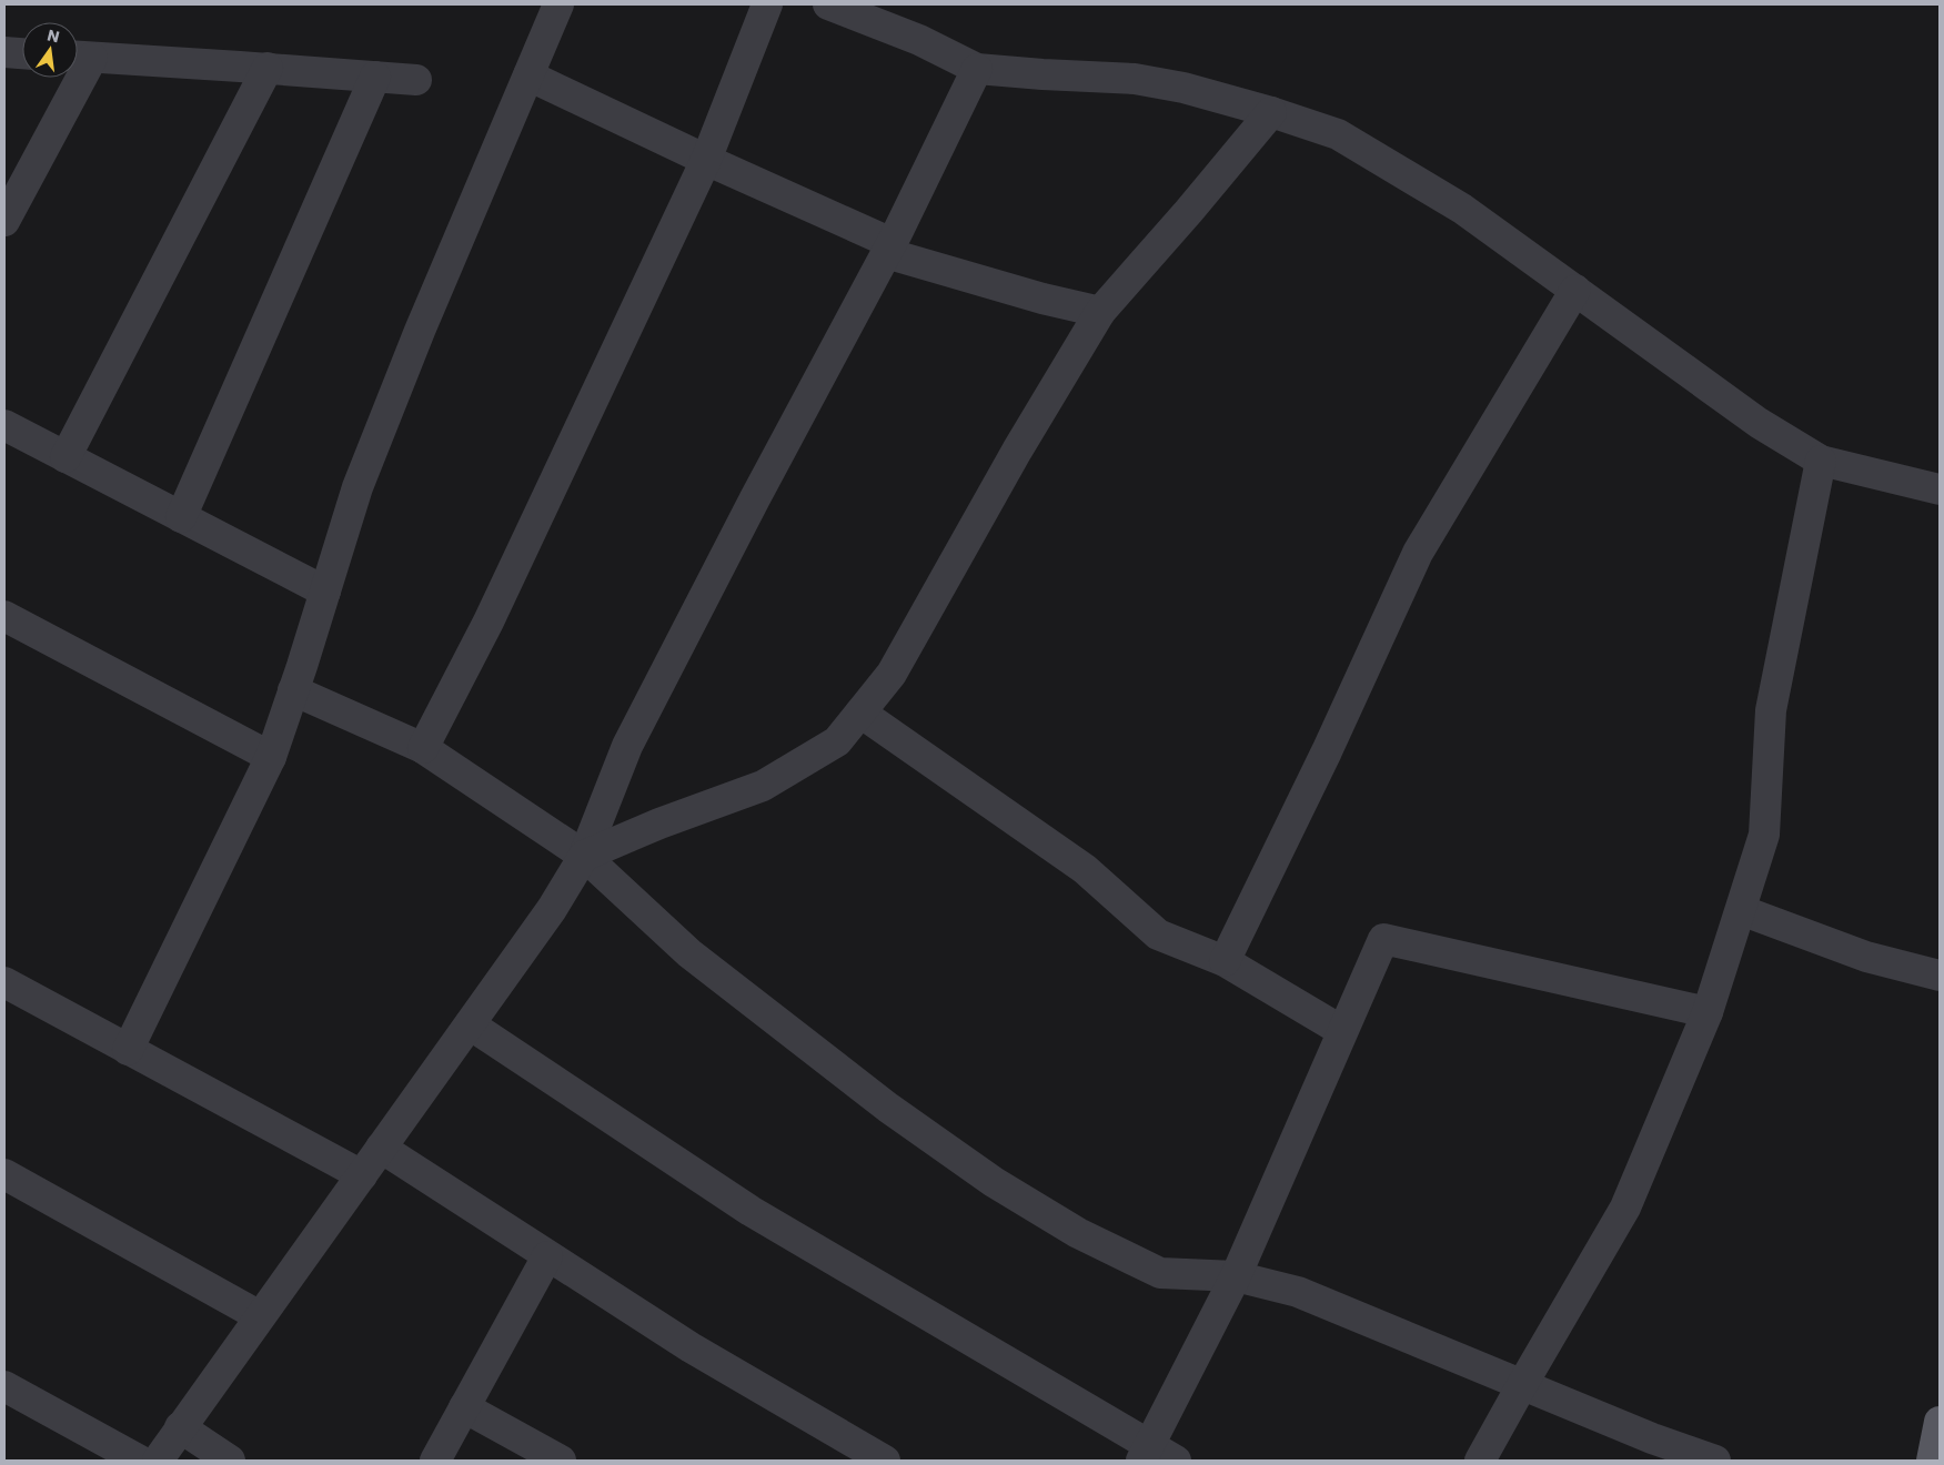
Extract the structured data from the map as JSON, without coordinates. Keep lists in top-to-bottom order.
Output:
{
  "north": "top"
}
